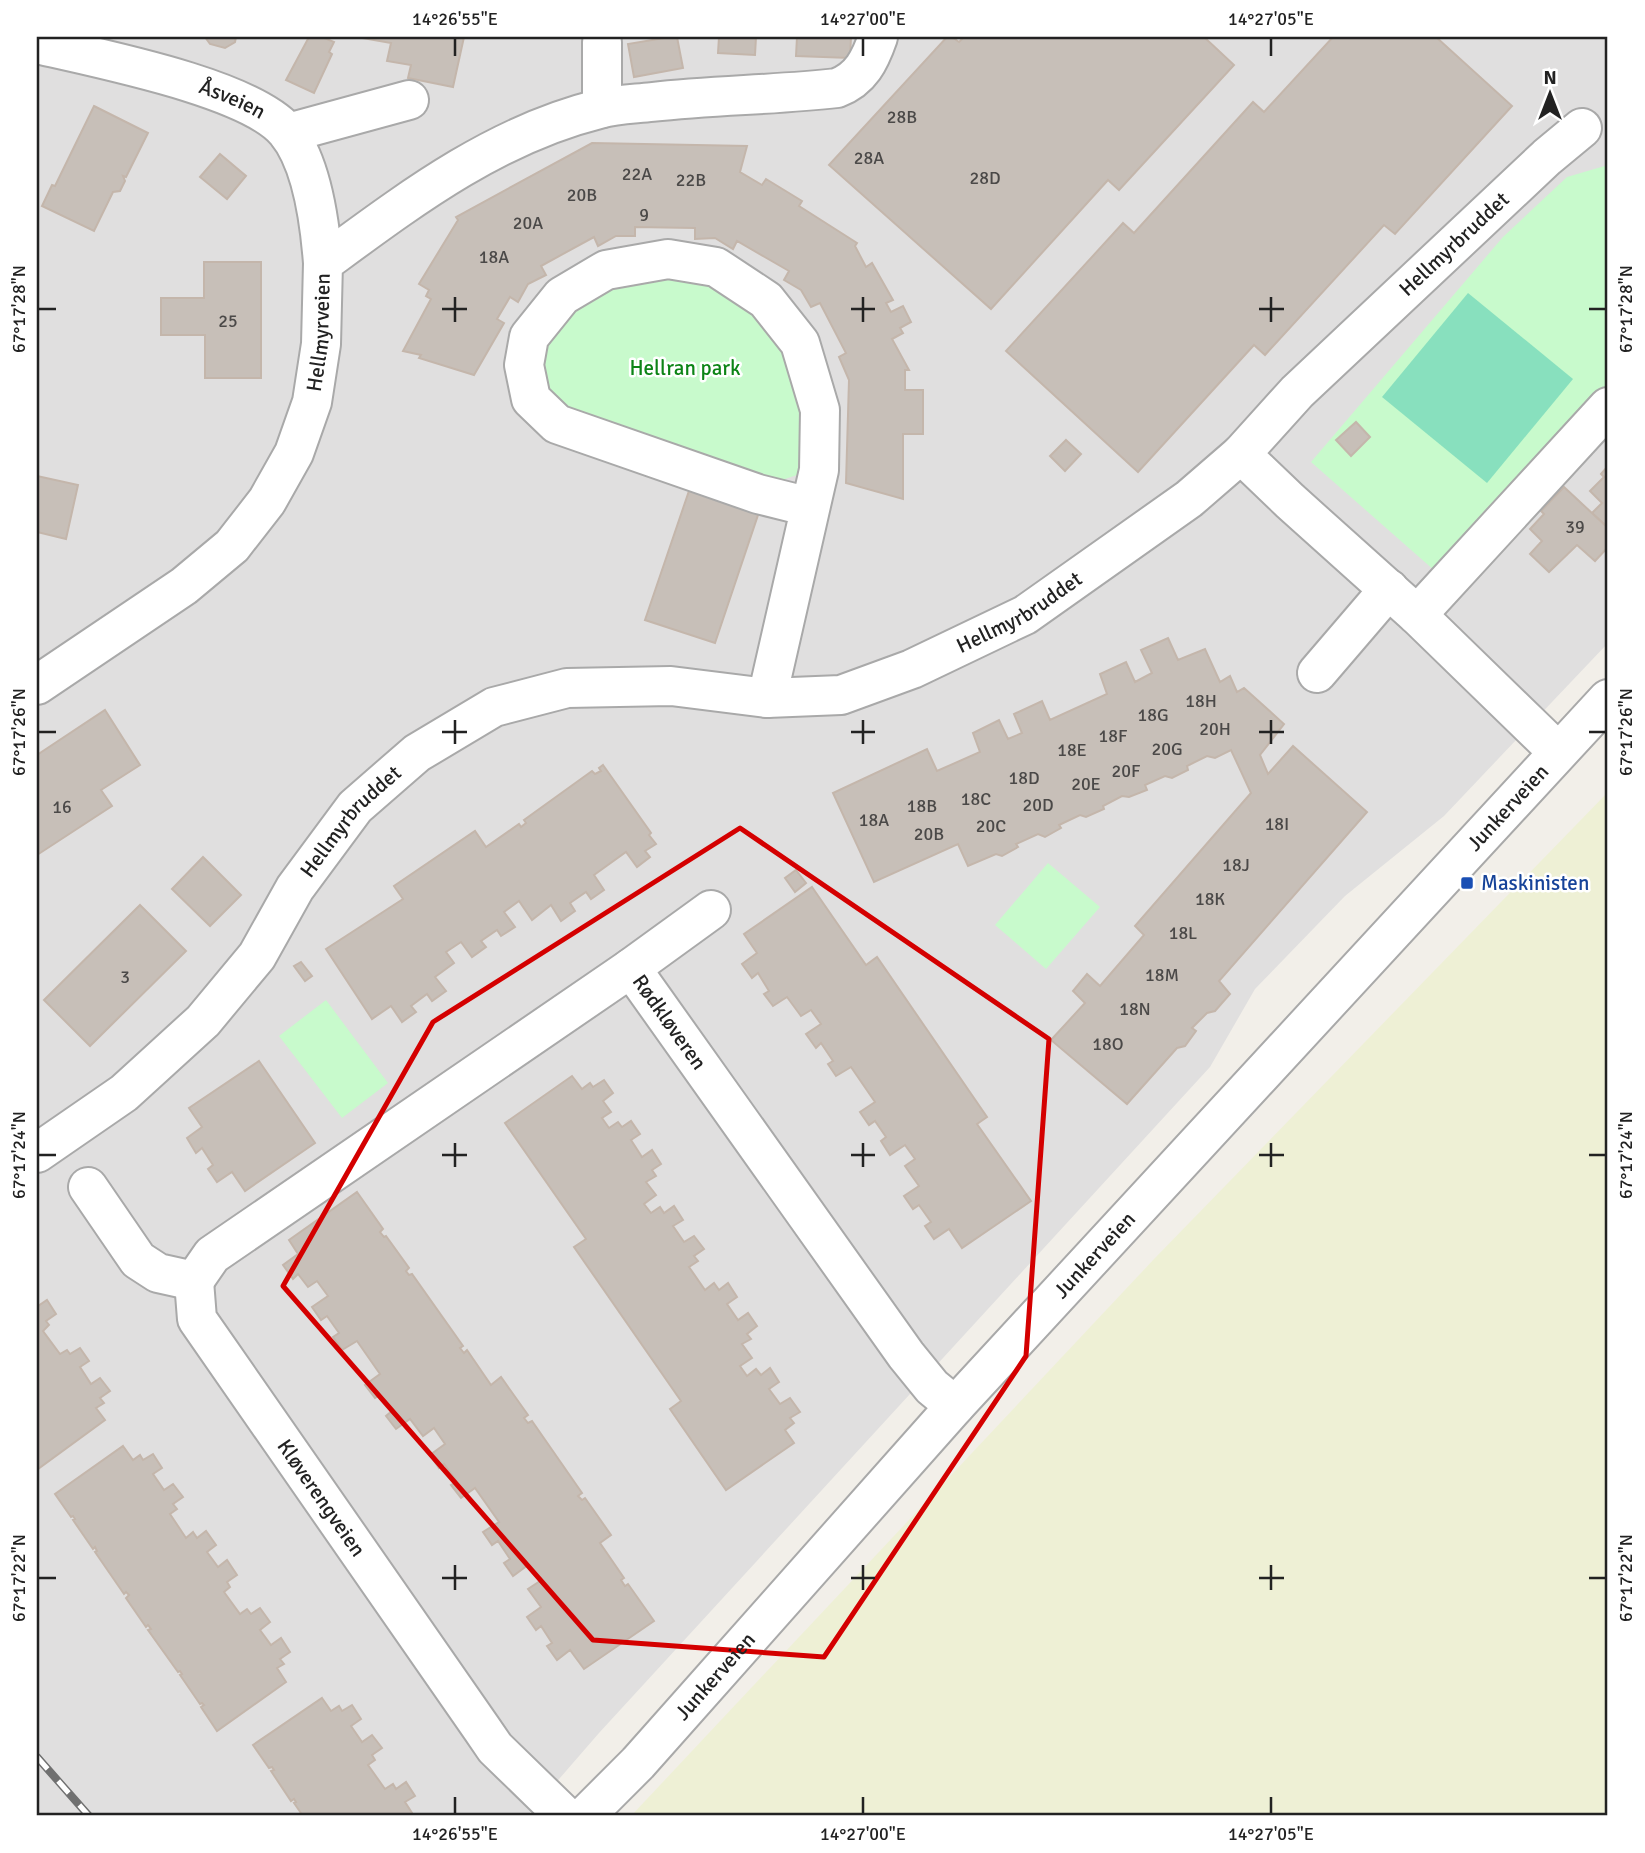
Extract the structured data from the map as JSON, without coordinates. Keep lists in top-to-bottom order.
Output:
{
  "streets": {
    "street": [
      "Åsveien",
      "Hellmyrbruddet",
      "Hellmyrveien",
      "Junkerveien",
      "Rødkløveren",
      "Kløverengveien"
    ]
  },
  "crossings": [
    ["Åsveien", "Hellmyrveien"],
    ["Junkerveien", "Rødkløveren"],
    ["Rødkløveren", "Kløverengveien"]
  ],
  "parks": ["Hellran park"],
  "places": {
    "transit": ["Maskinisten"]
  },
  "house_numbers": [
    "28B",
    "28A",
    "22A",
    "28D",
    "22B",
    "20B",
    "9",
    "20A",
    "18A",
    "25",
    "39",
    "18H",
    "18G",
    "20H",
    "18F",
    "20G",
    "18E",
    "20F",
    "18D",
    "20E",
    "18C",
    "20D",
    "18B",
    "16",
    "18A",
    "18I",
    "20C",
    "20B",
    "18J",
    "18K",
    "18L",
    "18M",
    "3",
    "18N",
    "18O"
  ],
  "north": "top",
  "coordinates": [
    "14°26'55\"E",
    "14°27'00\"E",
    "14°27'05\"E",
    "67°17'28\"N",
    "67°17'26\"N",
    "67°17'24\"N",
    "67°17'22\"N"
  ]
}
